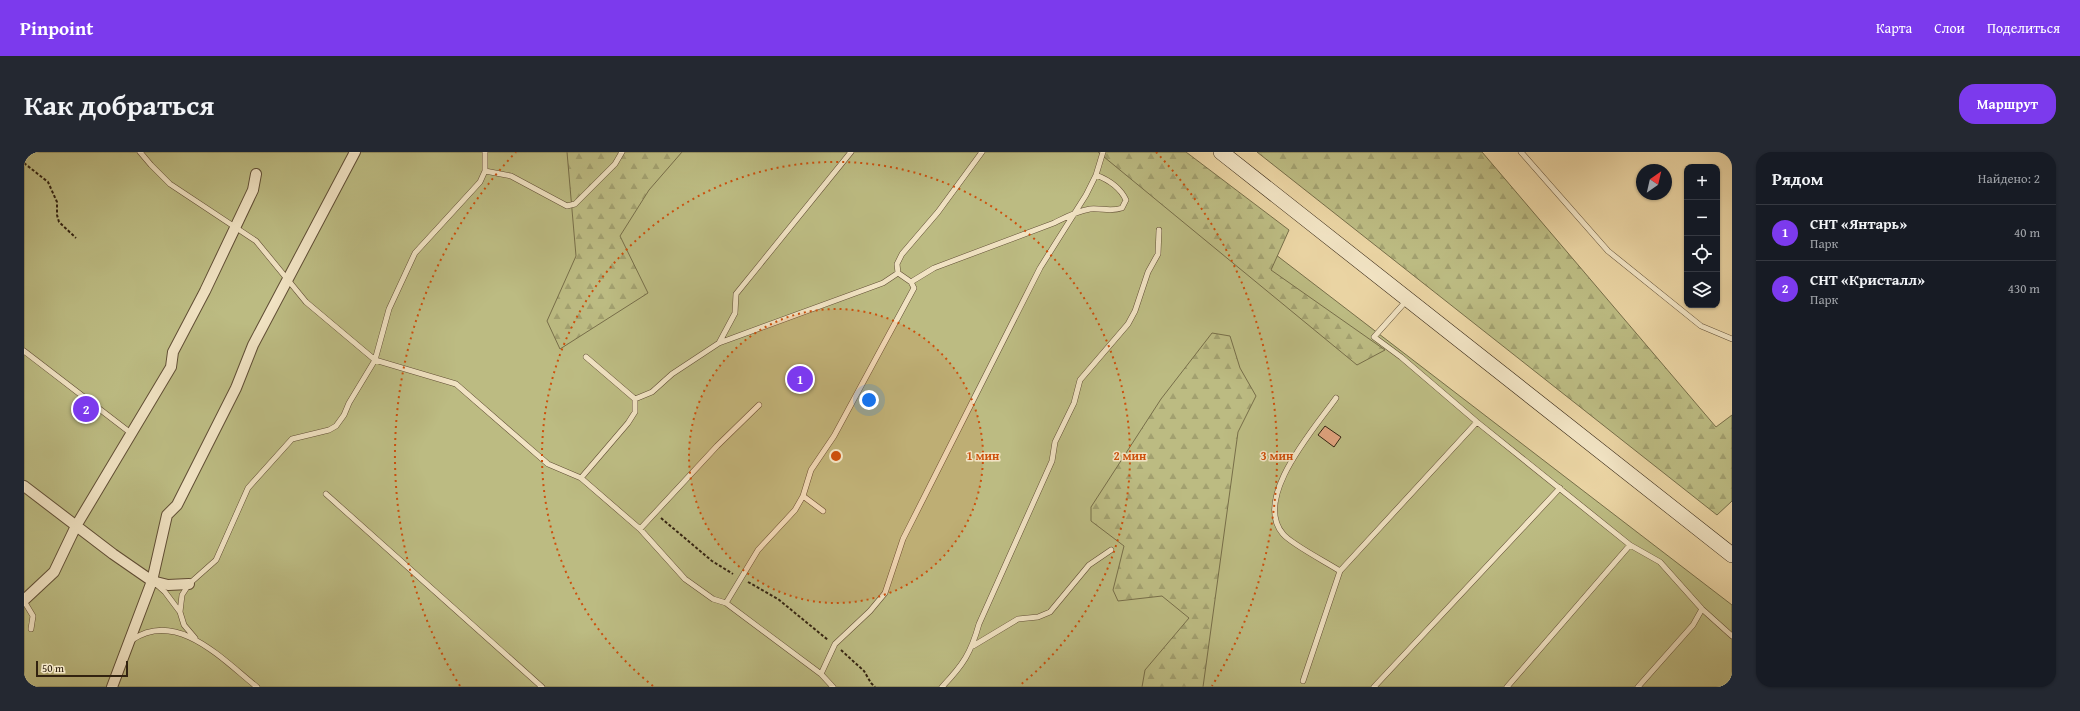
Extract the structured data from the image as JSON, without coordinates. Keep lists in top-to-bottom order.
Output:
{
  "scale_bar": "50 m",
  "north": "top right",
  "page": {
    "header": "Pinpoint",
    "nav": ["Карта", "Слои", "Поделиться"],
    "title": "Как добраться",
    "buttons": "Маршрут",
    "heading": ["Рядом", "Найдено: 2"],
    "map_buttons": ["+", "−"],
    "list": [
      {
        "mark": "1",
        "name": "СНТ «Янтарь»",
        "note": "Парк",
        "value": "40 m"
      },
      {
        "mark": "2",
        "name": "СНТ «Кристалл»",
        "note": "Парк",
        "value": "430 m"
      }
    ],
    "pins": ["1", "2"],
    "scale": "50 m"
  },
  "rings": ["1 мин", "2 мин", "3 мин"]
}
